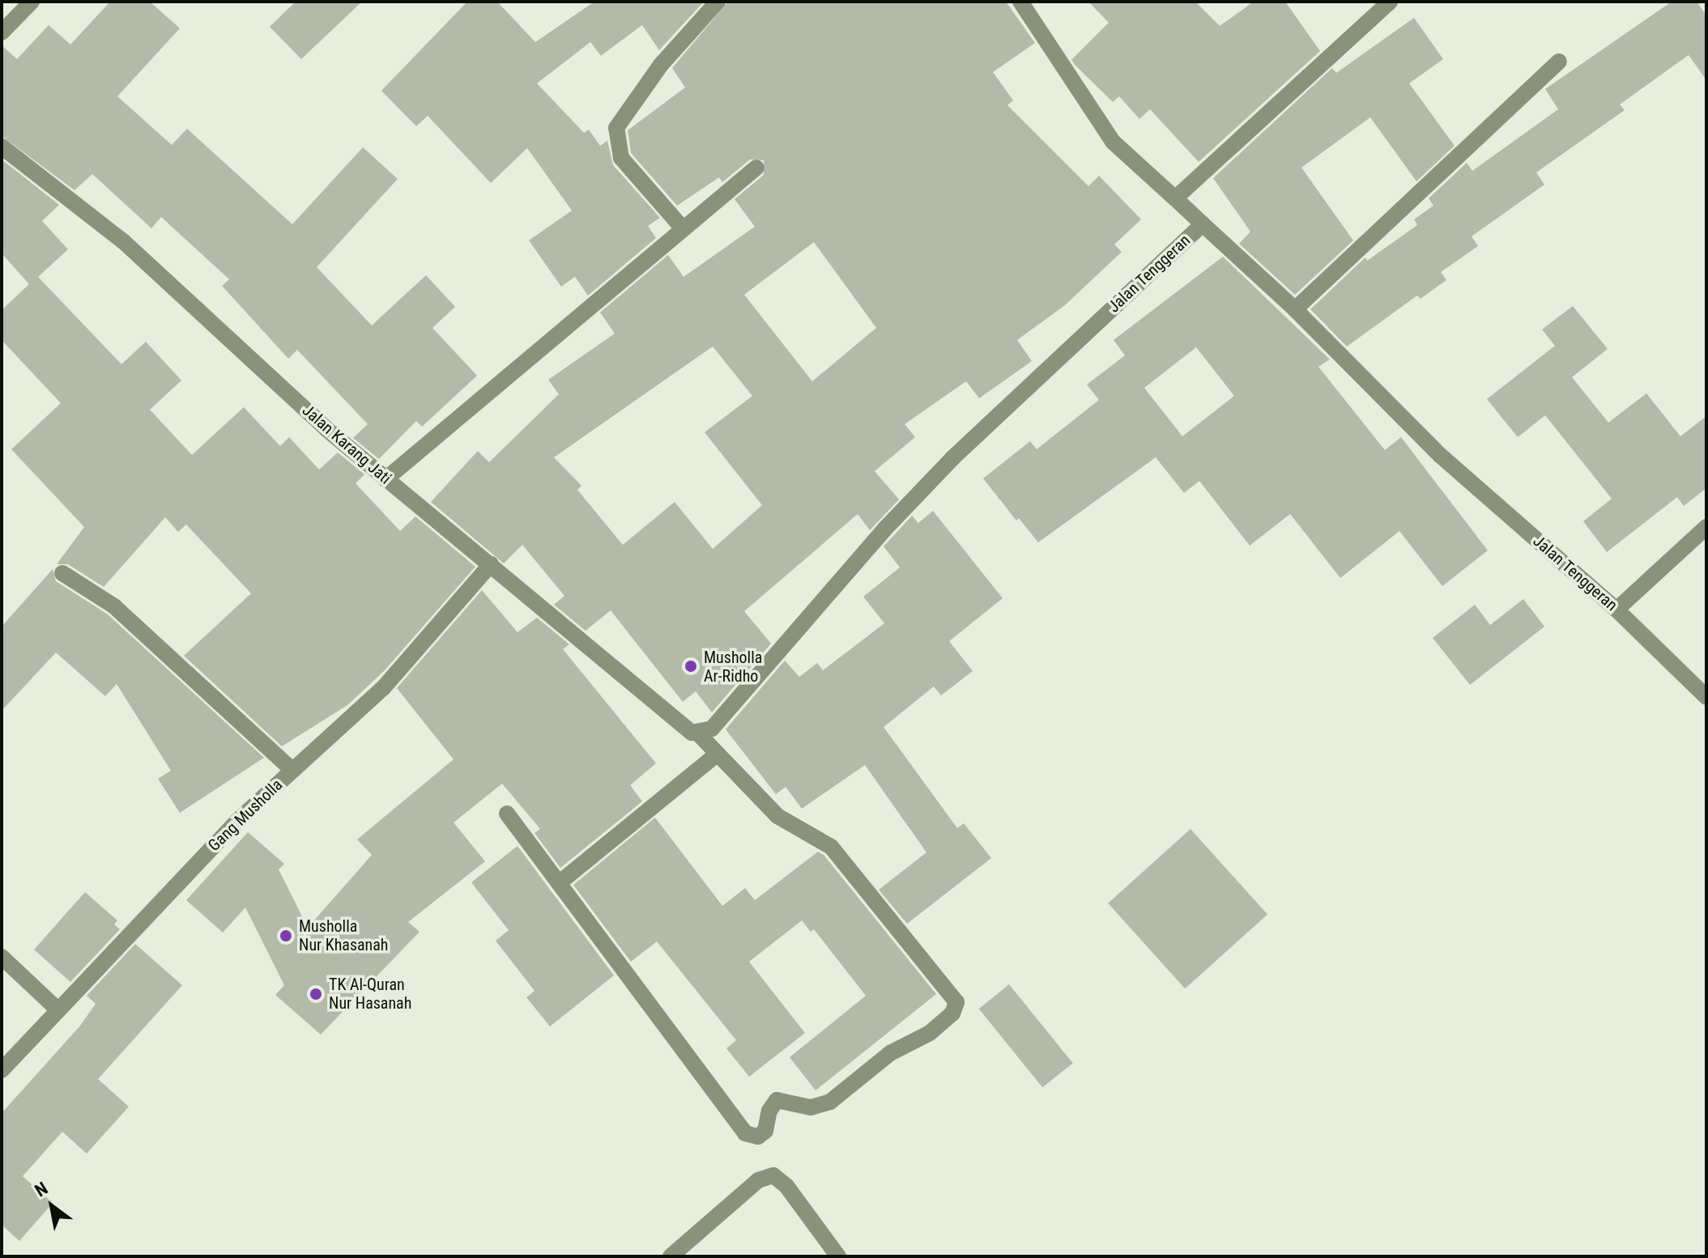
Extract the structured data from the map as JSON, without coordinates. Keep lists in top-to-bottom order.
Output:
{
  "streets": {
    "street": ["Jalan Tenggeran", "Jalan Karang Jati", "Gang Musholla"]
  },
  "crossings": [
    ["Jalan Tenggeran", "Jalan Karang Jati"],
    ["Jalan Karang Jati", "Gang Musholla"]
  ],
  "places": ["Musholla Ar-Ridho", "Musholla Nur Khasanah", "TK Al-Quran Nur Hasanah"],
  "north": "top left"
}
